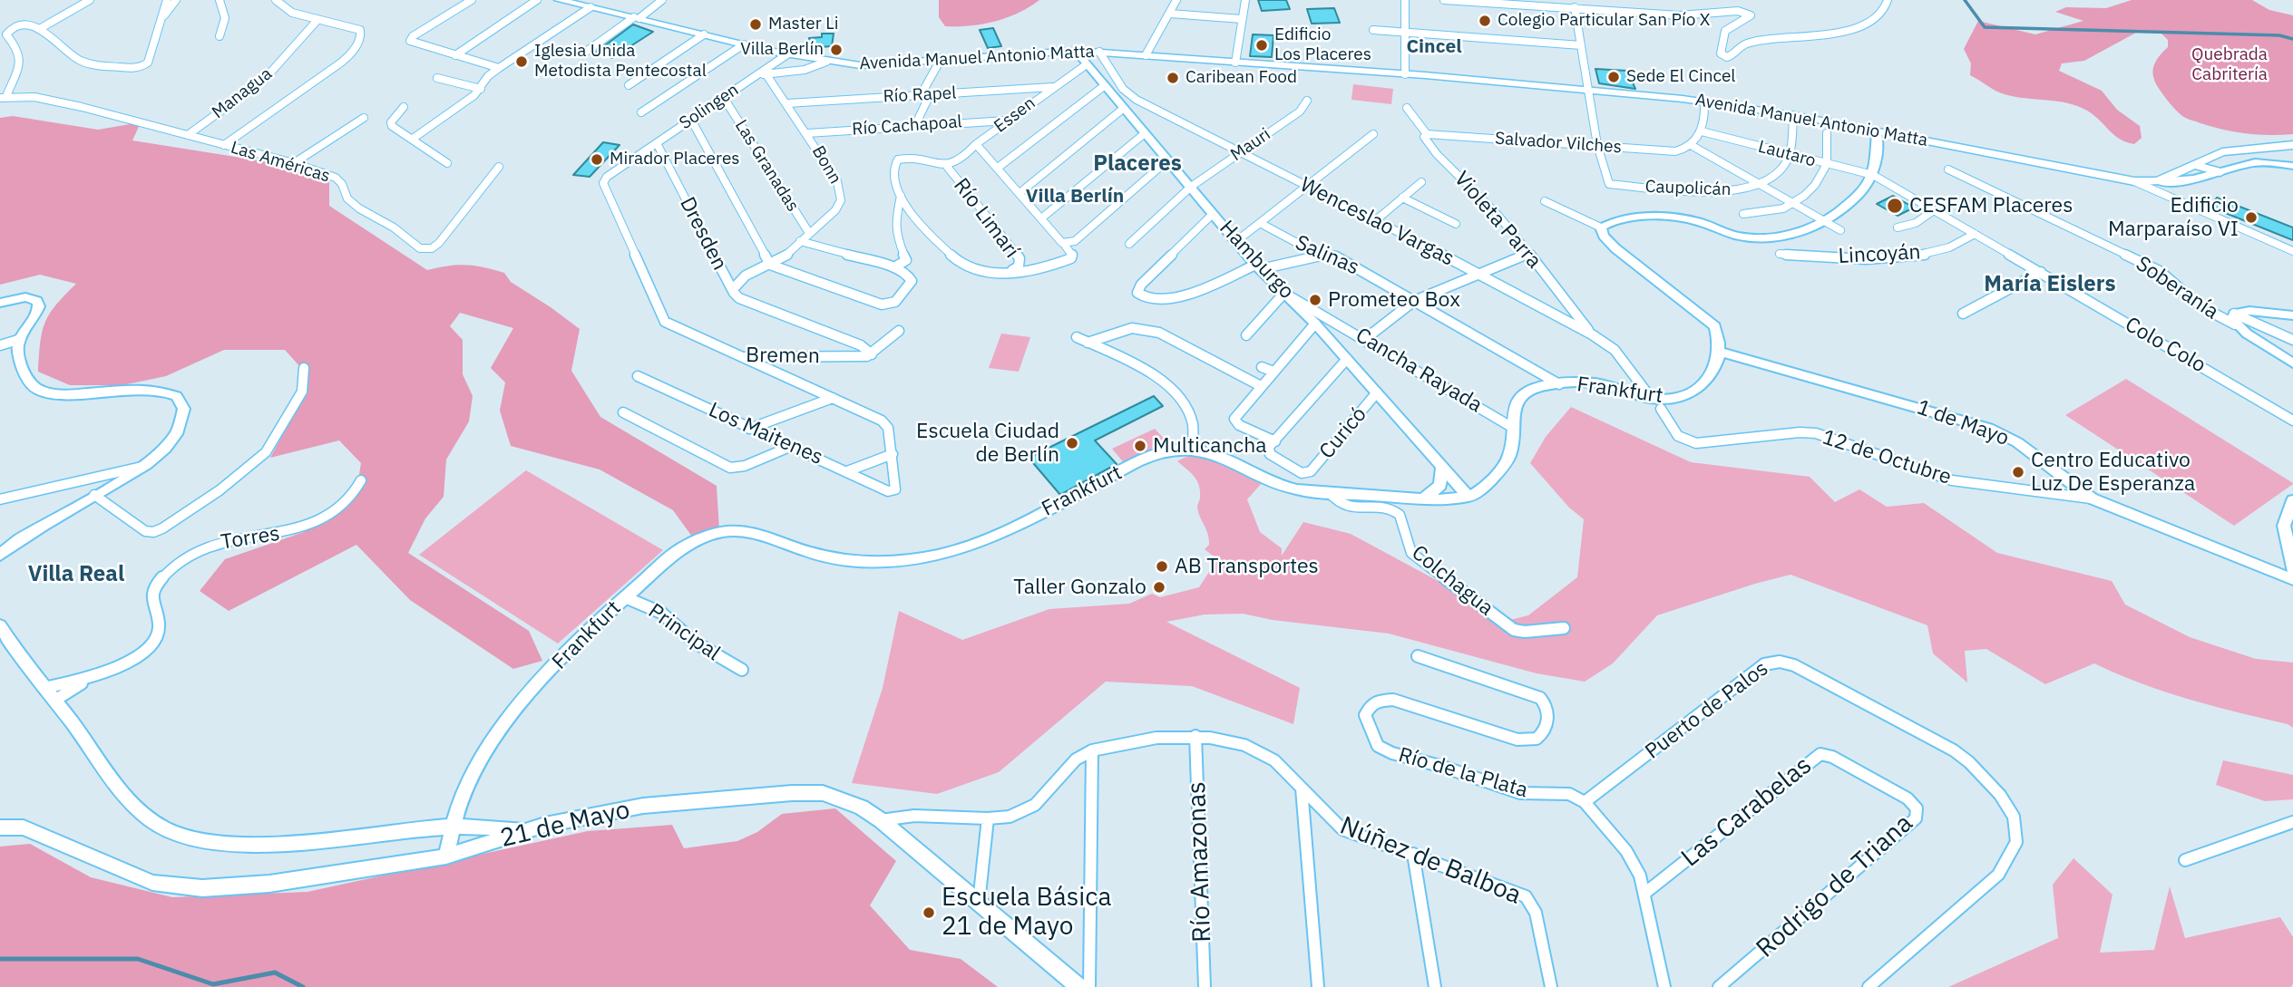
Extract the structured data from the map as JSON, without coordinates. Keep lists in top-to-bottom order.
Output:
{
  "streets": {
    "main road": ["Avenida Manuel Antonio Matta"],
    "street": [
      "Managua",
      "Río Rapel",
      "Solingen",
      "Essen",
      "Río Cachapoal",
      "Salvador Vilches",
      "Mauri",
      "Lautaro",
      "Las Américas",
      "Bonn",
      "Las Granadas",
      "Caupolicán",
      "Río Limarí",
      "Violeta Parra",
      "Wenceslao Vargas",
      "Dresden",
      "Lincoyán",
      "Salinas",
      "Hamburgo",
      "Soberanía",
      "Colo Colo",
      "Bremen",
      "Cancha Rayada",
      "Frankfurt",
      "1 de Mayo",
      "Curicó",
      "Los Maitenes",
      "12 de Octubre",
      "Torres",
      "Colchagua",
      "Principal",
      "Puerto de Palos",
      "Río de la Plata",
      "Las Carabelas",
      "21 de Mayo",
      "Núñez de Balboa",
      "Río Amazonas",
      "Rodrigo de Triana"
    ]
  },
  "crossings": [
    ["Avenida Manuel Antonio Matta", "Wenceslao Vargas"],
    ["Avenida Manuel Antonio Matta", "Hamburgo"],
    ["Managua", "Las Américas"],
    ["Río Rapel", "Essen"],
    ["Río Rapel", "Bonn"],
    ["Solingen", "Bonn"],
    ["Solingen", "Las Granadas"],
    ["Solingen", "Dresden"],
    ["Solingen", "Bremen"],
    ["Essen", "Río Cachapoal"],
    ["Essen", "Río Limarí"],
    ["Essen", "Hamburgo"],
    ["Río Cachapoal", "Bonn"],
    ["Salvador Vilches", "Caupolicán"],
    ["Salvador Vilches", "Violeta Parra"],
    ["Mauri", "Wenceslao Vargas"],
    ["Mauri", "Hamburgo"],
    ["Lautaro", "Caupolicán"],
    ["Lautaro", "Colo Colo"],
    ["Bonn", "Las Granadas"],
    ["Bonn", "Dresden"],
    ["Violeta Parra", "Wenceslao Vargas"],
    ["Wenceslao Vargas", "Frankfurt"],
    ["Lincoyán", "Colo Colo"],
    ["Salinas", "Frankfurt"],
    ["Hamburgo", "Cancha Rayada"],
    ["Hamburgo", "Frankfurt"],
    ["Hamburgo", "Curicó"],
    ["Cancha Rayada", "Frankfurt"],
    ["Frankfurt", "1 de Mayo"],
    ["Frankfurt", "Colchagua"],
    ["Frankfurt", "Principal"],
    ["Frankfurt", "21 de Mayo"],
    ["1 de Mayo", "12 de Octubre"],
    ["Puerto de Palos", "Río de la Plata"],
    ["Las Carabelas", "Rodrigo de Triana"],
    ["21 de Mayo", "Núñez de Balboa"],
    ["Núñez de Balboa", "Río Amazonas"]
  ],
  "districts": [
    "Cincel",
    "Placeres",
    "Villa Berlín",
    "María Eislers",
    "Villa Real"
  ],
  "parks": ["Quebrada Cabritería"],
  "places": [
    "Colegio Particular San Pío X",
    "Master Li",
    "Edificio Los Placeres",
    "Villa Berlín",
    "Iglesia Unida Metodista Pentecostal",
    "Sede El Cincel",
    "Caribean Food",
    "Mirador Placeres",
    "CESFAM Placeres",
    "Edificio Marparaíso VI",
    "Prometeo Box",
    "Escuela Ciudad de Berlín",
    "Multicancha",
    "Centro Educativo Luz De Esperanza",
    "AB Transportes",
    "Taller Gonzalo",
    "Escuela Básica 21 de Mayo"
  ]
}
